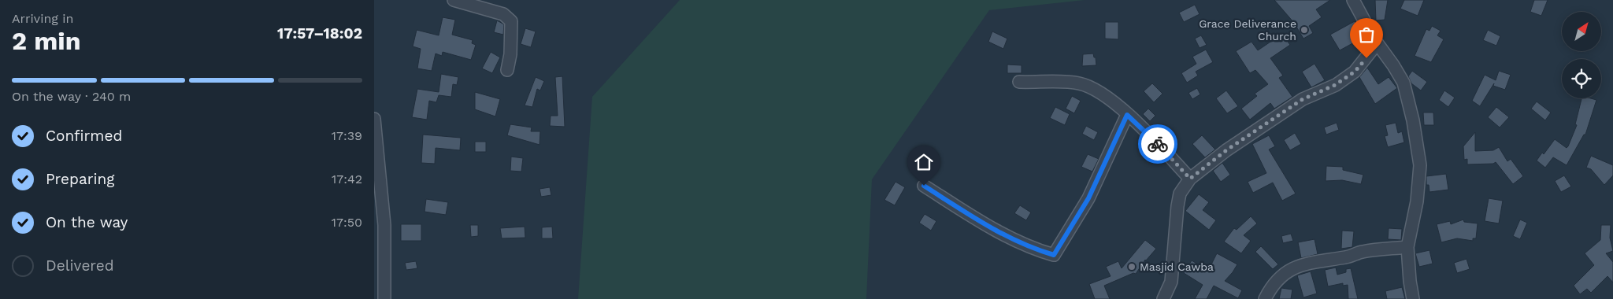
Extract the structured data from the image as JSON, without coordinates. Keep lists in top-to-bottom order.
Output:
{
  "places": ["Grace Deliverance Church", "Masjid Cawba"],
  "north": "top right",
  "page": {
    "heading": ["2 min", "Arriving in", "17:57–18:02"],
    "bar": "On the way · 240 m",
    "list": [
      ["Confirmed", "17:39"],
      ["Preparing", "17:42"],
      ["On the way", "17:50"],
      "Delivered"
    ]
  }
}
